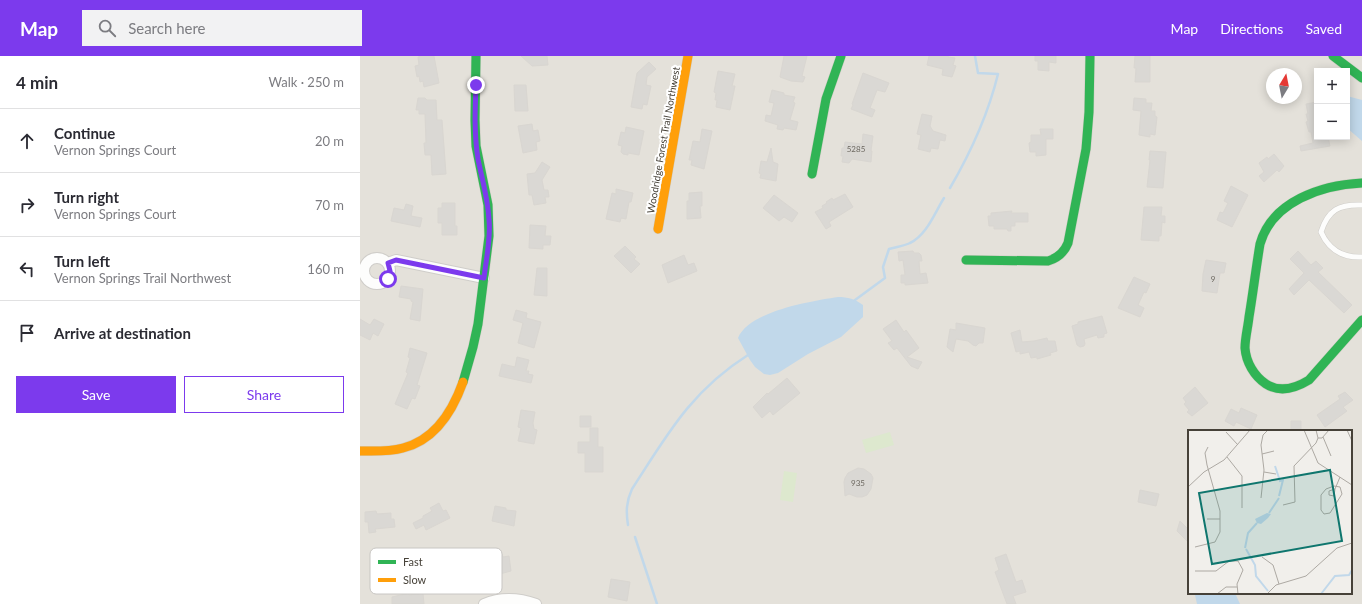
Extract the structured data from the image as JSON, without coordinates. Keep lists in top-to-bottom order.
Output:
{
  "streets": {
    "street": ["Woodridge Forest Trail Northwest"]
  },
  "house_numbers": ["5285", "9", "935"],
  "legend": ["Fast", "Slow"],
  "north": "top",
  "page": {
    "header": "Map",
    "search": "Search here",
    "nav": ["Map", "Directions", "Saved"],
    "heading": ["4 min", "Walk · 250 m"],
    "map_buttons": ["+", "−"],
    "list": [
      ["Continue", "Vernon Springs Court", "20 m"],
      ["Turn right", "Vernon Springs Court", "70 m"],
      ["Turn left", "Vernon Springs Trail Northwest", "160 m"],
      "Arrive at destination"
    ],
    "buttons": ["Save", "Share"]
  }
}
